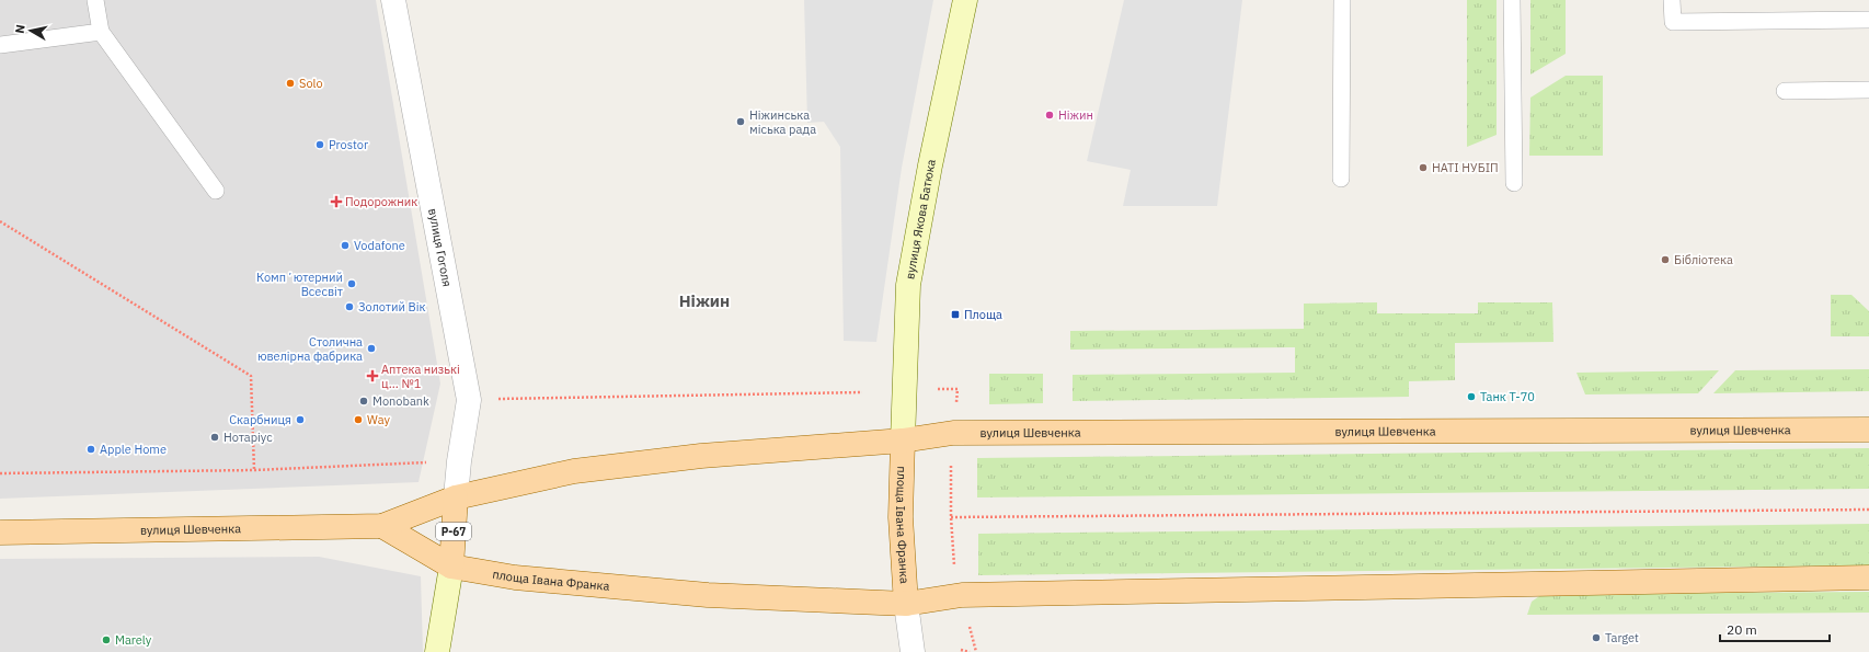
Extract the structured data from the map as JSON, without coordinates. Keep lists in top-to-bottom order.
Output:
{
  "streets": {
    "main road": ["вулиця Шевченка", "площа Івана Франка", "Р-67"],
    "street": ["вулиця Якова Батюка", "вулиця Гоголя"]
  },
  "crossings": [
    ["вулиця Якова Батюка", "вулиця Шевченка"],
    ["вулиця Якова Батюка", "площа Івана Франка"],
    ["вулиця Гоголя", "Р-67"],
    ["вулиця Шевченка", "площа Івана Франка"],
    ["площа Івана Франка", "Р-67"]
  ],
  "districts": ["Ніжин"],
  "places": {
    "other": [
      "Solo",
      "Ніжин",
      "Ніжинська міська рада",
      "Prostor",
      "НАТІ НУБІП",
      "Vodafone",
      "Бібліотека",
      "Компʼютерний Всесвіт",
      "Золотий Вік",
      "Столична ювелірна фабрика",
      "Танк Т-70",
      "Monobank",
      "Скарбниця",
      "Way",
      "Нотаріус",
      "Apple Home",
      "Target",
      "Marely"
    ],
    "health": ["Подорожник", "Аптека низькі ц... №1"],
    "transit": ["Площа"]
  },
  "scale_bar": "20 m",
  "north": "left"
}
